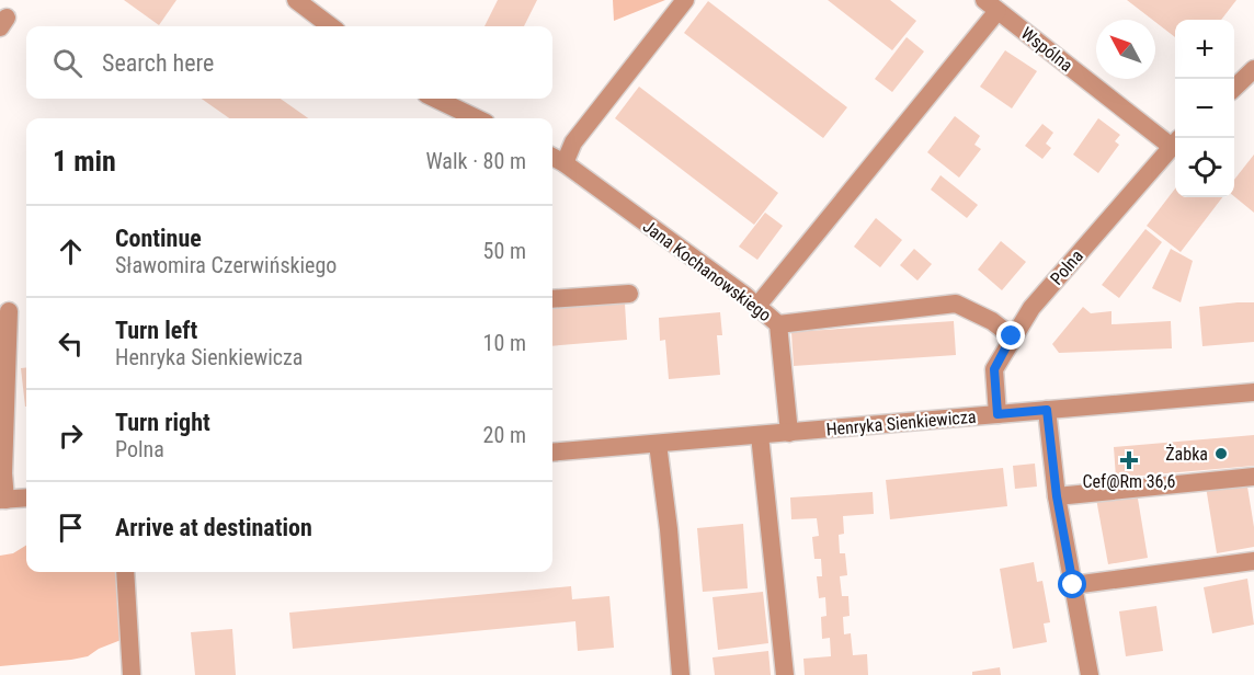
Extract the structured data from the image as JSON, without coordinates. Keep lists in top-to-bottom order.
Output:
{
  "streets": {
    "street": [
      "Wspólna",
      "Polna",
      "Jana Kochanowskiego",
      "Henryka Sienkiewicza"
    ]
  },
  "crossings": [
    ["Polna", "Henryka Sienkiewicza"],
    ["Jana Kochanowskiego", "Henryka Sienkiewicza"]
  ],
  "places": {
    "other": ["Żabka"],
    "health": ["Cef@Rm 36,6"]
  },
  "north": "top left",
  "page": {
    "map_buttons": ["+", "−"],
    "search": "Search here",
    "heading": ["1 min", "Walk · 80 m"],
    "list": [
      ["Continue", "Sławomira Czerwińskiego", "50 m"],
      ["Turn left", "Henryka Sienkiewicza", "10 m"],
      ["Turn right", "Polna", "20 m"],
      "Arrive at destination"
    ]
  }
}
